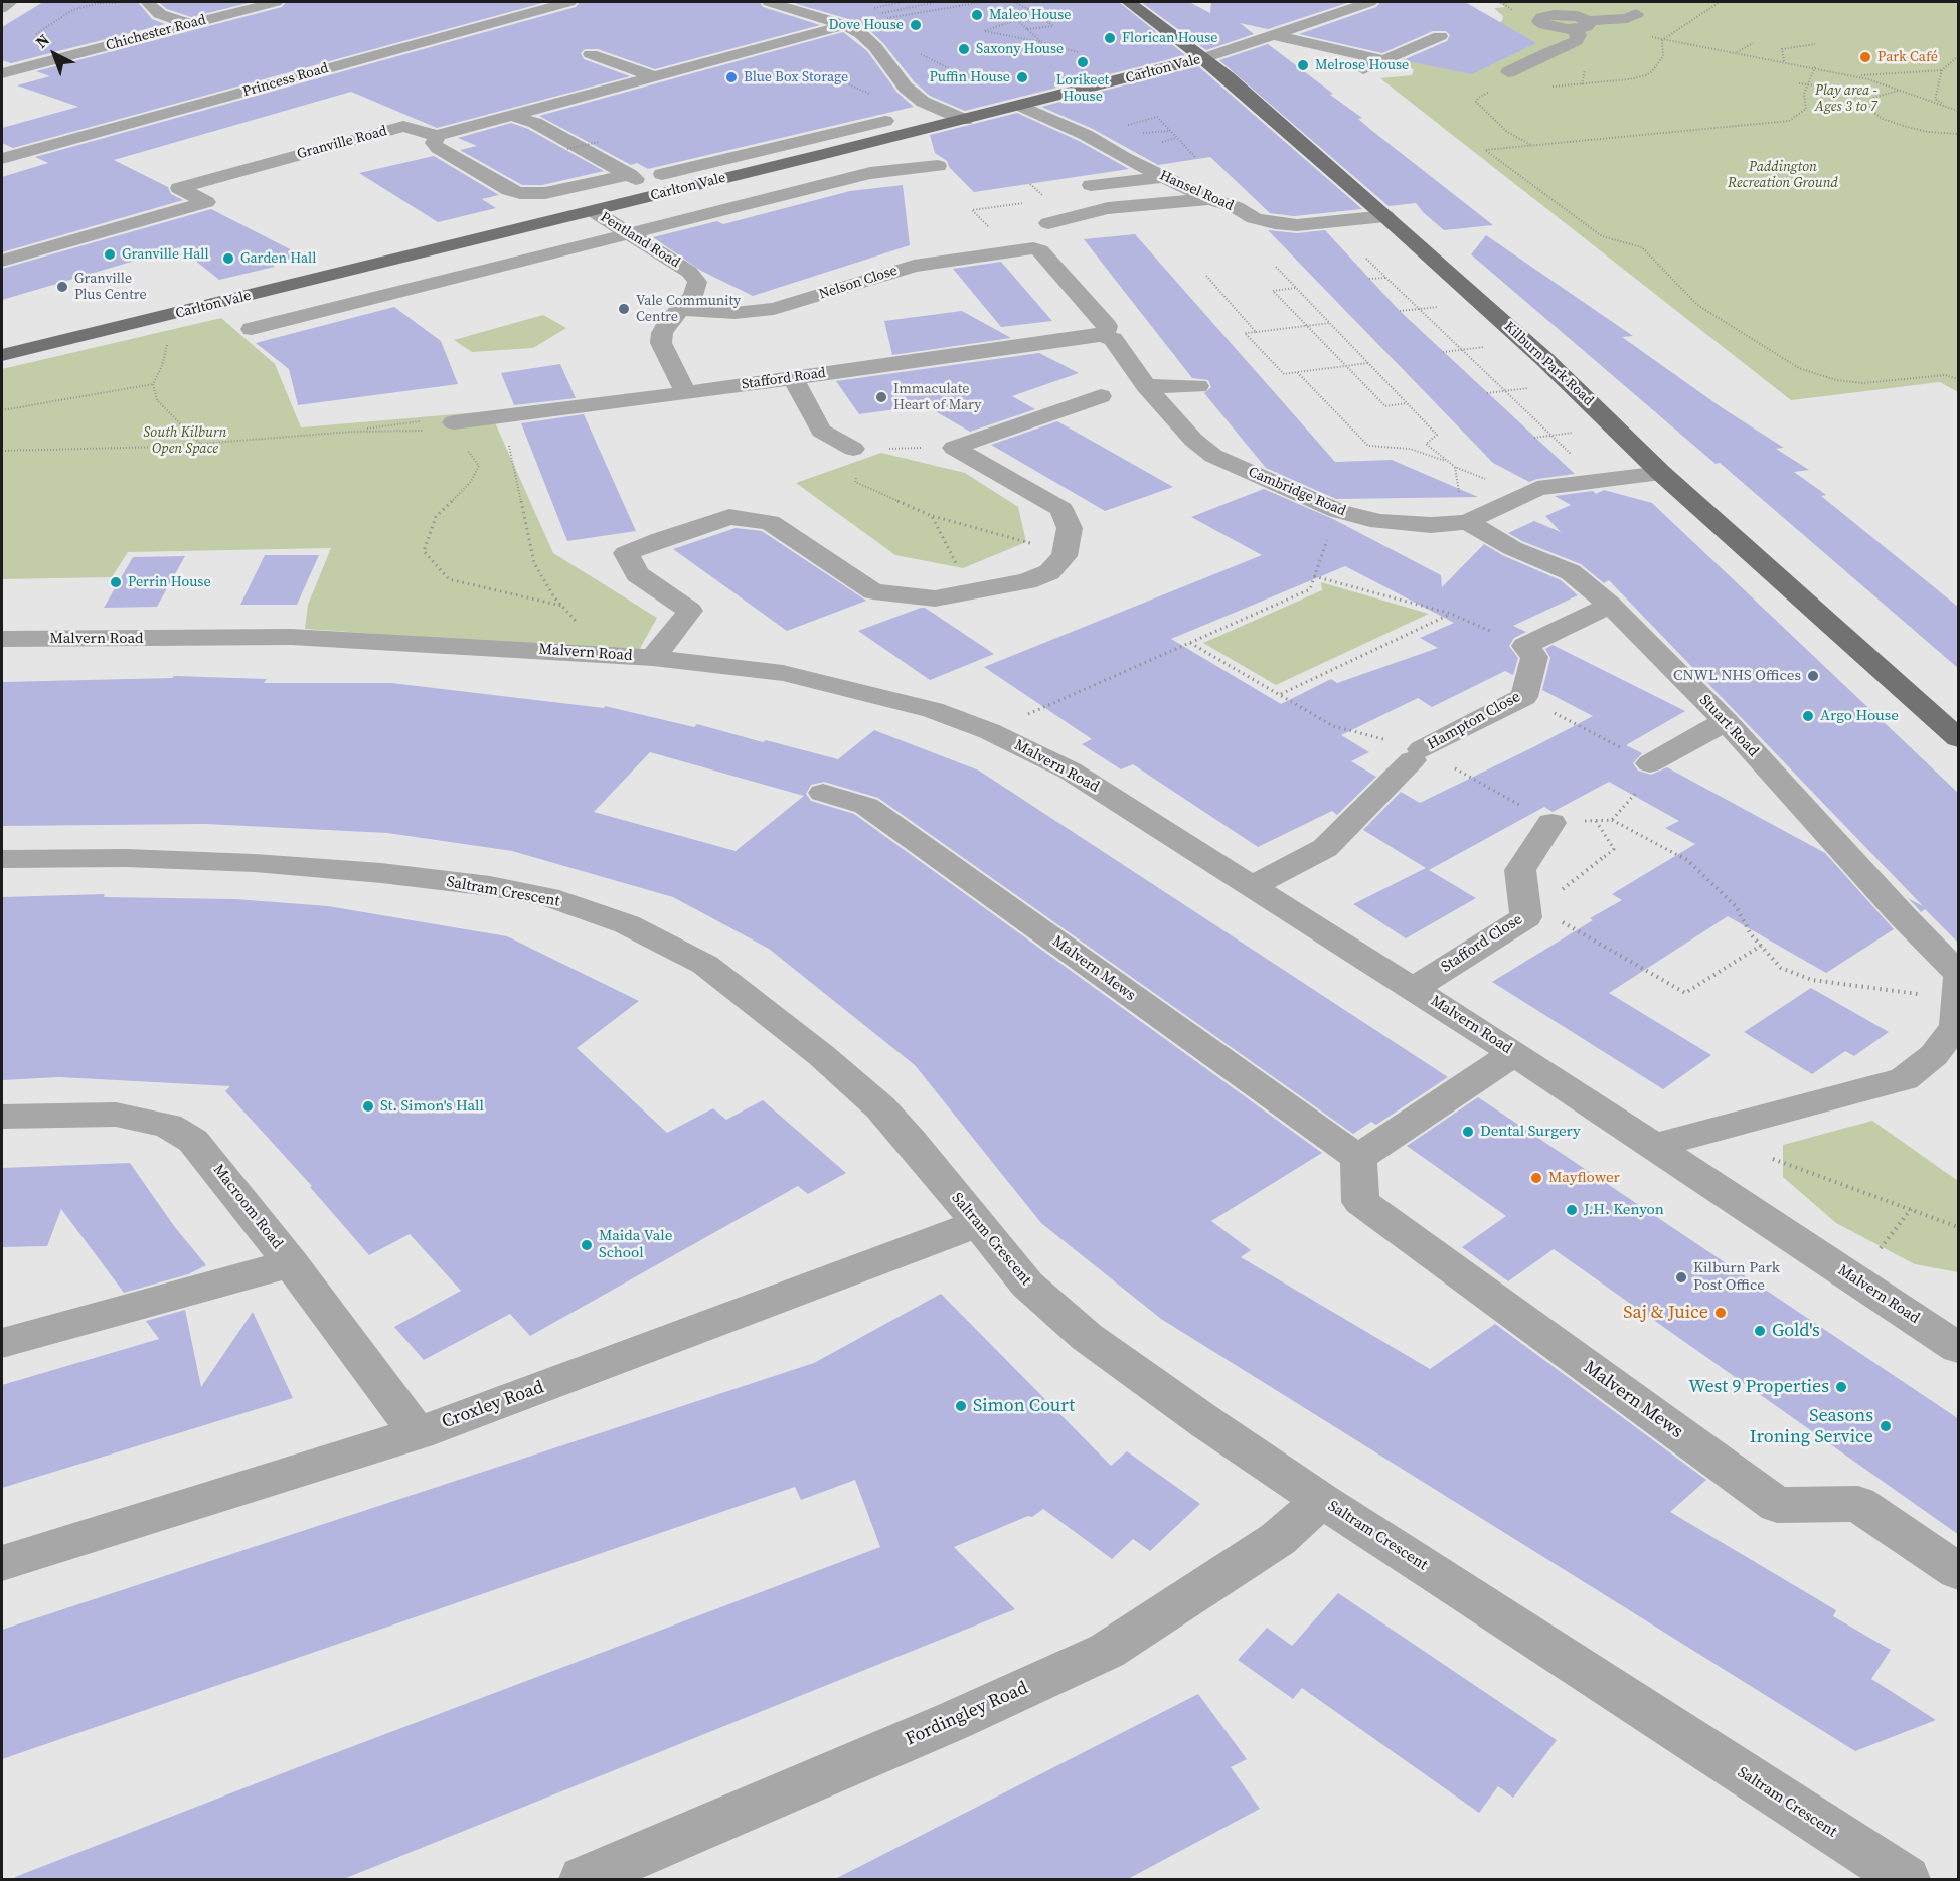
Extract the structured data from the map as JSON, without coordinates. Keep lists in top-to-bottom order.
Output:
{
  "streets": {
    "main road": ["Carlton Vale", "Kilburn Park Road"],
    "street": [
      "Chichester Road",
      "Princess Road",
      "Granville Road",
      "Hansel Road",
      "Pentland Road",
      "Nelson Close",
      "Stafford Road",
      "Cambridge Road",
      "Malvern Road",
      "Hampton Close",
      "Stuart Road",
      "Saltram Crescent",
      "Stafford Close",
      "Malvern Mews",
      "Macroom Road",
      "Croxley Road",
      "Fordingley Road"
    ]
  },
  "crossings": [
    ["Carlton Vale", "Hansel Road"],
    ["Carlton Vale", "Pentland Road"],
    ["Carlton Vale", "Kilburn Park Road"],
    ["Hansel Road", "Kilburn Park Road"],
    ["Pentland Road", "Nelson Close"],
    ["Pentland Road", "Stafford Road"],
    ["Kilburn Park Road", "Cambridge Road"],
    ["Stafford Road", "Cambridge Road"],
    ["Cambridge Road", "Stuart Road"],
    ["Malvern Road", "Hampton Close"],
    ["Malvern Road", "Stafford Close"],
    ["Saltram Crescent", "Croxley Road"],
    ["Saltram Crescent", "Fordingley Road"],
    ["Macroom Road", "Croxley Road"]
  ],
  "parks": ["Play area - Ages 3 to 7", "Paddington Recreation Ground", "South Kilburn Open Space"],
  "places": [
    "Maleo House",
    "Dove House",
    "Florican House",
    "Saxony House",
    "Park Café",
    "Lorikeet House",
    "Melrose House",
    "Blue Box Storage",
    "Puffin House",
    "Granville Hall",
    "Garden Hall",
    "Granville Plus Centre",
    "Vale Community Centre",
    "Immaculate Heart of Mary",
    "Perrin House",
    "CNWL NHS Offices",
    "Argo House",
    "St. Simon's Hall",
    "Dental Surgery",
    "Mayflower",
    "J.H. Kenyon",
    "Maida Vale School",
    "Kilburn Park Post Office",
    "Saj & Juice",
    "Gold's",
    "West 9 Properties",
    "Simon Court",
    "Seasons Ironing Service"
  ],
  "north": "top left"
}
